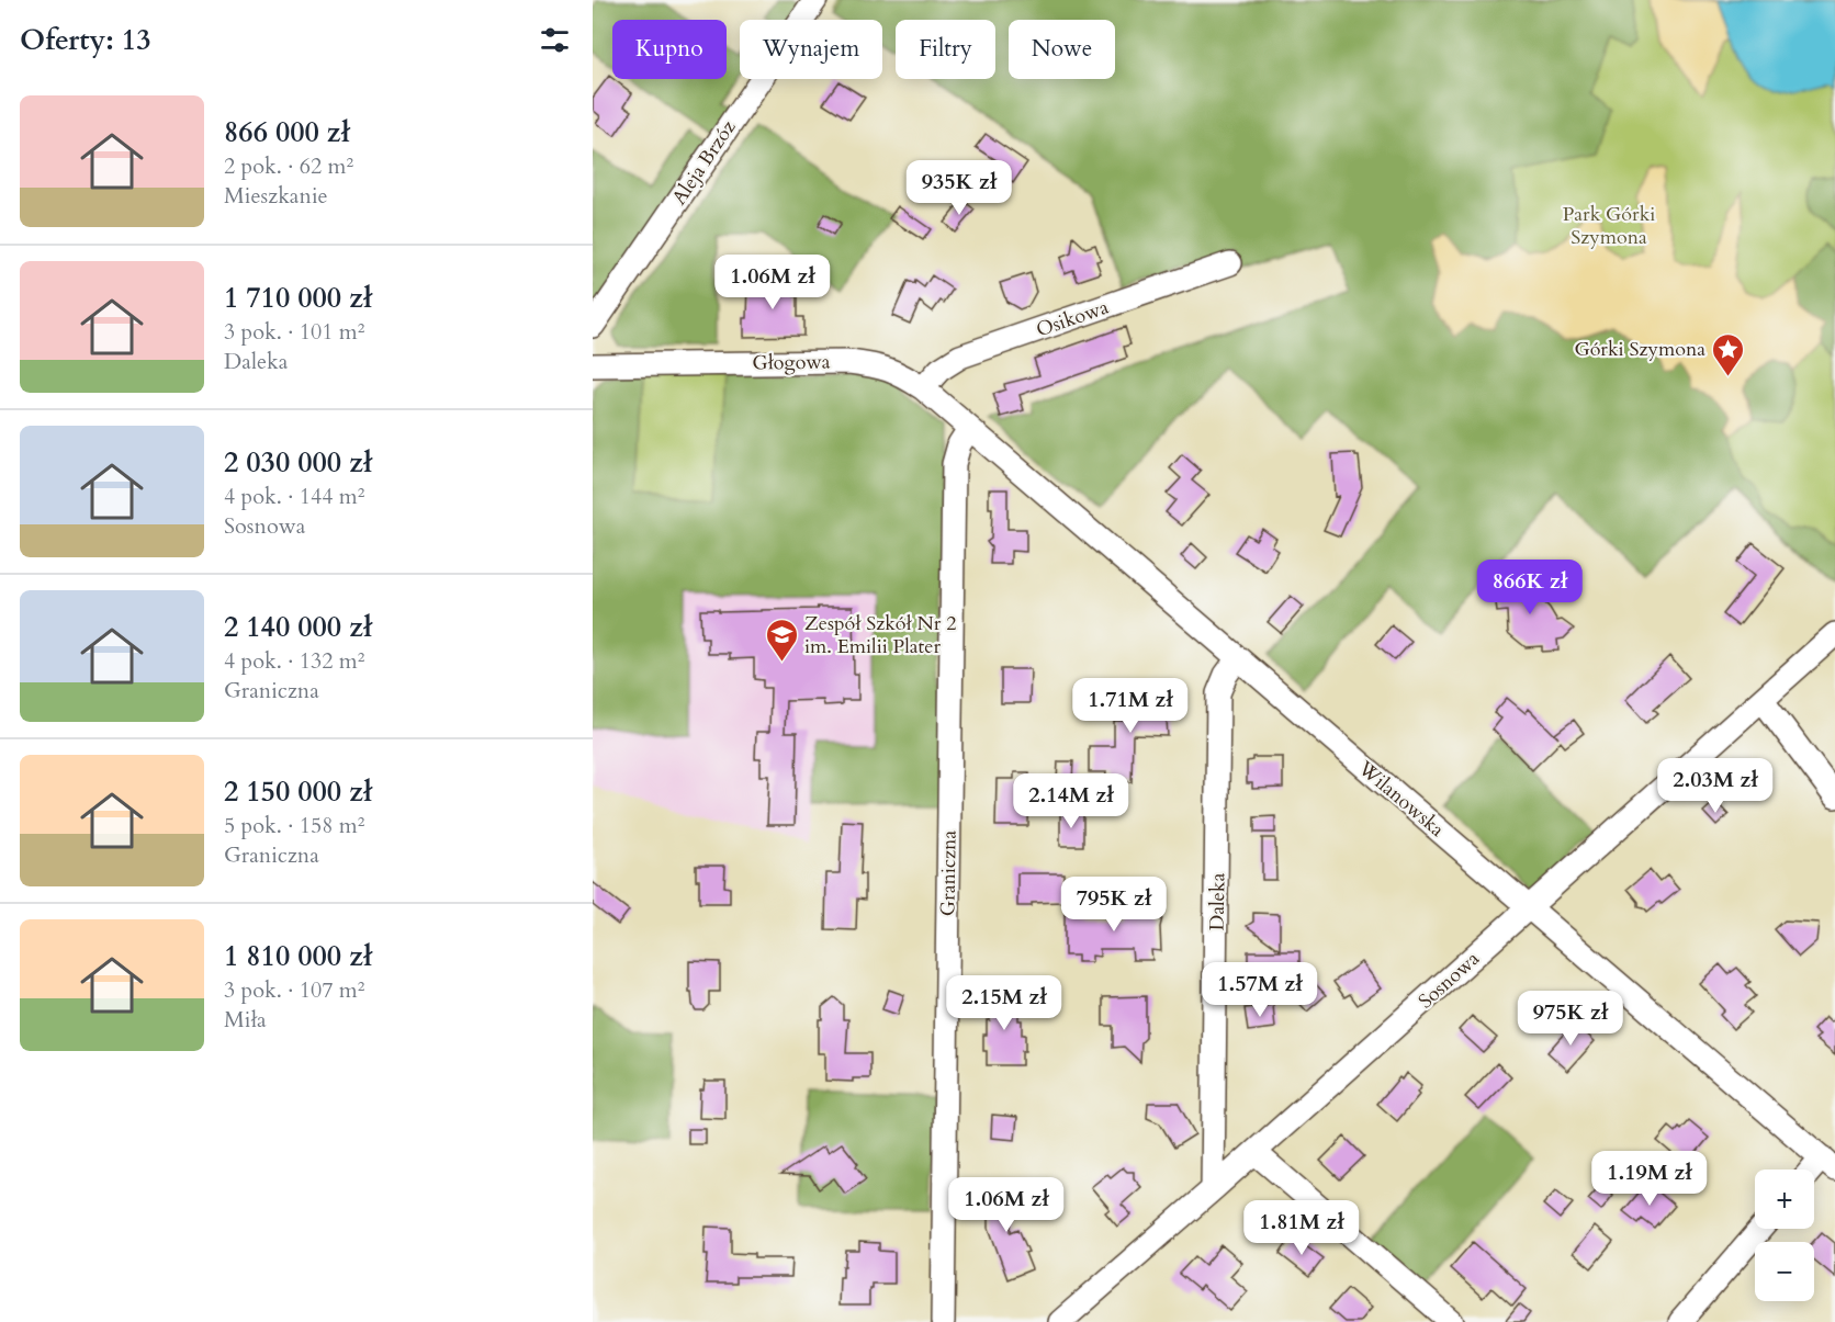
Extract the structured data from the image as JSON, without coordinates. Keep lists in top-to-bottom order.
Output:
{
  "streets": {
    "street": [
      "Aleja Brzóz",
      "Osikowa",
      "Głogowa",
      "Wilanowska",
      "Graniczna",
      "Daleka",
      "Sosnowa"
    ]
  },
  "crossings": [
    ["Osikowa", "Głogowa"],
    ["Głogowa", "Wilanowska"],
    ["Głogowa", "Graniczna"],
    ["Wilanowska", "Graniczna"],
    ["Wilanowska", "Daleka"],
    ["Wilanowska", "Sosnowa"],
    ["Daleka", "Sosnowa"]
  ],
  "parks": ["Park Górki Szymona"],
  "places": {
    "place": ["Górki Szymona"],
    "school or university": ["Zespół Szkół Nr 2 im. Emilii Plater"]
  },
  "page": {
    "heading": "Oferty: 13",
    "chip": [
      "Kupno",
      "Wynajem",
      "Filtry",
      "Nowe"
    ],
    "list": [
      {
        "name": "866 000 zł",
        "note": "2 pok. · 62 m² · Mieszkanie"
      },
      {
        "name": "1 710 000 zł",
        "note": "3 pok. · 101 m² · Daleka"
      },
      {
        "name": "2 030 000 zł",
        "note": "4 pok. · 144 m² · Sosnowa"
      },
      {
        "name": "2 140 000 zł",
        "note": "4 pok. · 132 m² · Graniczna"
      },
      {
        "name": "2 150 000 zł",
        "note": "5 pok. · 158 m² · Graniczna"
      },
      {
        "name": "1 810 000 zł",
        "note": "3 pok. · 107 m² · Miła"
      }
    ],
    "price": [
      "935K zł",
      "1.06M zł",
      "866K zł",
      "1.71M zł",
      "2.03M zł",
      "2.14M zł",
      "795K zł",
      "1.57M zł",
      "2.15M zł",
      "975K zł",
      "1.19M zł",
      "1.06M zł",
      "1.81M zł"
    ],
    "map_buttons": ["+", "−"]
  }
}
